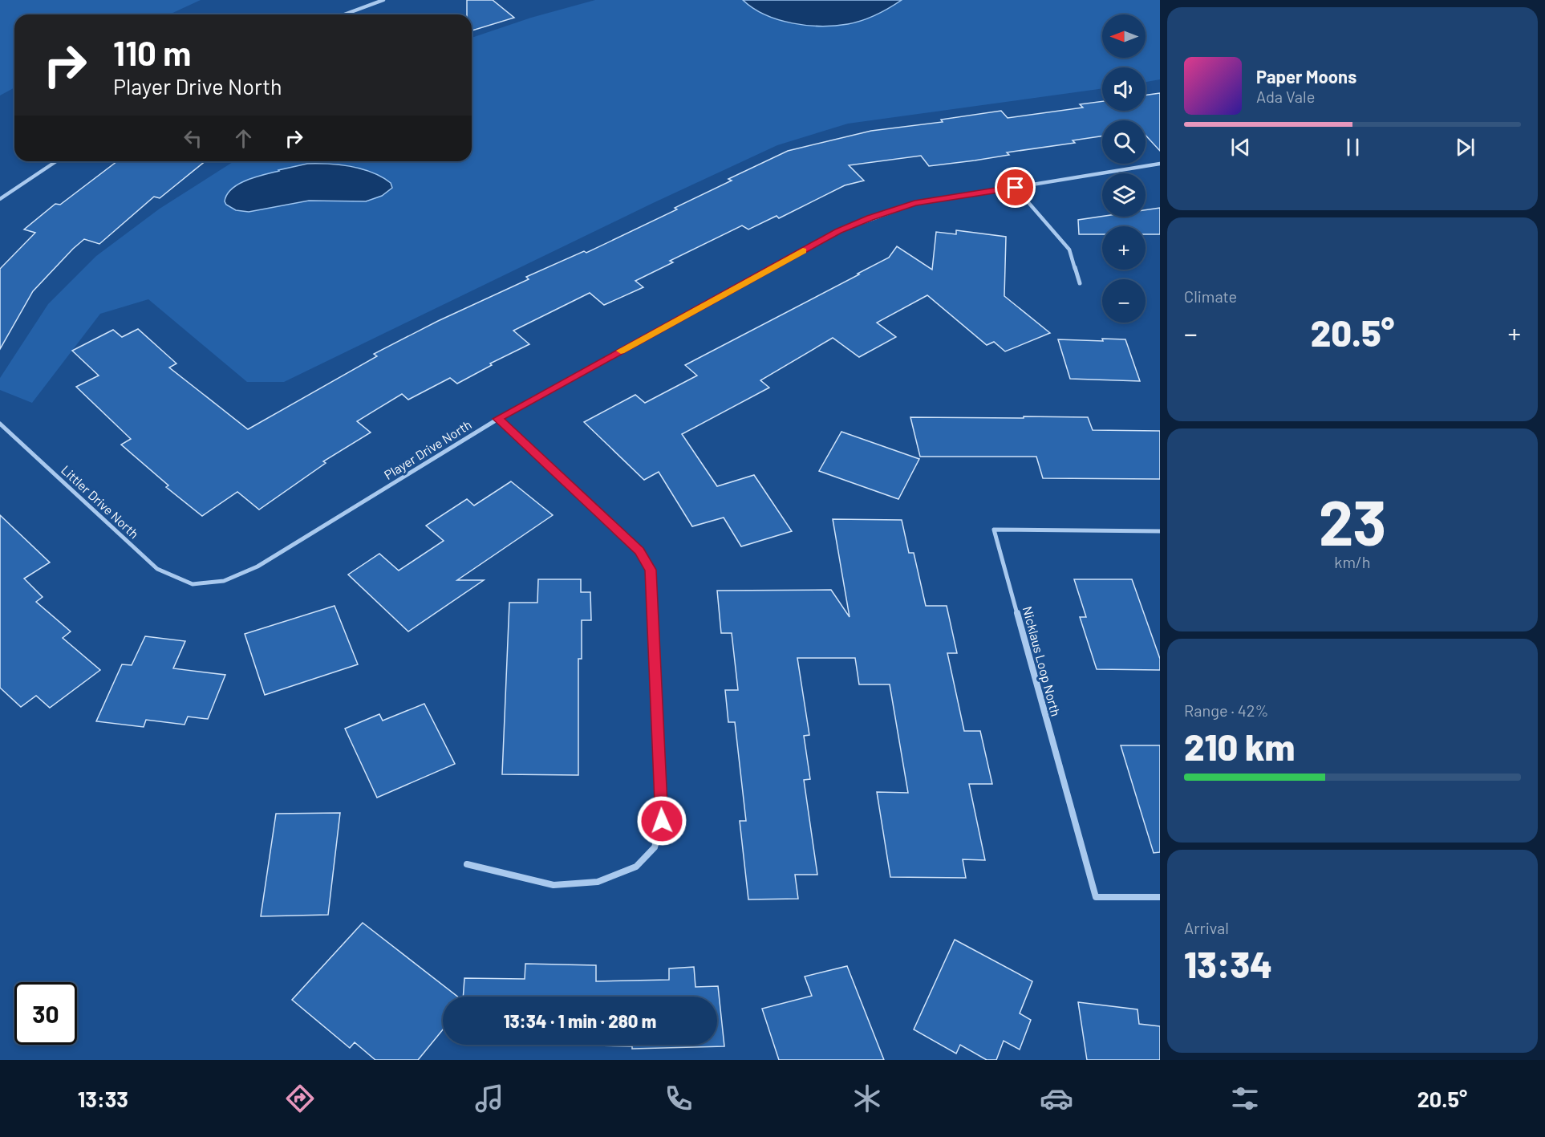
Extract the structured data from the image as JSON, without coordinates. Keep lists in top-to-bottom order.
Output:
{
  "streets": {
    "street": ["Player Drive North", "Littler Drive North", "Nicklaus Loop North"]
  },
  "crossings": [
    ["Player Drive North", "Littler Drive North"]
  ],
  "north": "left",
  "page": {
    "map_buttons": ["+", "−"],
    "turn": ["110 m", "Player Drive North"],
    "song": ["Paper Moons", "Ada Vale"],
    "tile": [
      "Climate",
      ["23", "km/h"],
      ["Range · 42%", "210 km"],
      ["Arrival", "13:34"]
    ],
    "heat": ["−", "20.5°", "+"],
    "limit": "30",
    "trip": "13:34 · 1 min · 280 m",
    "tabs": ["13:33", "20.5°"]
  }
}
